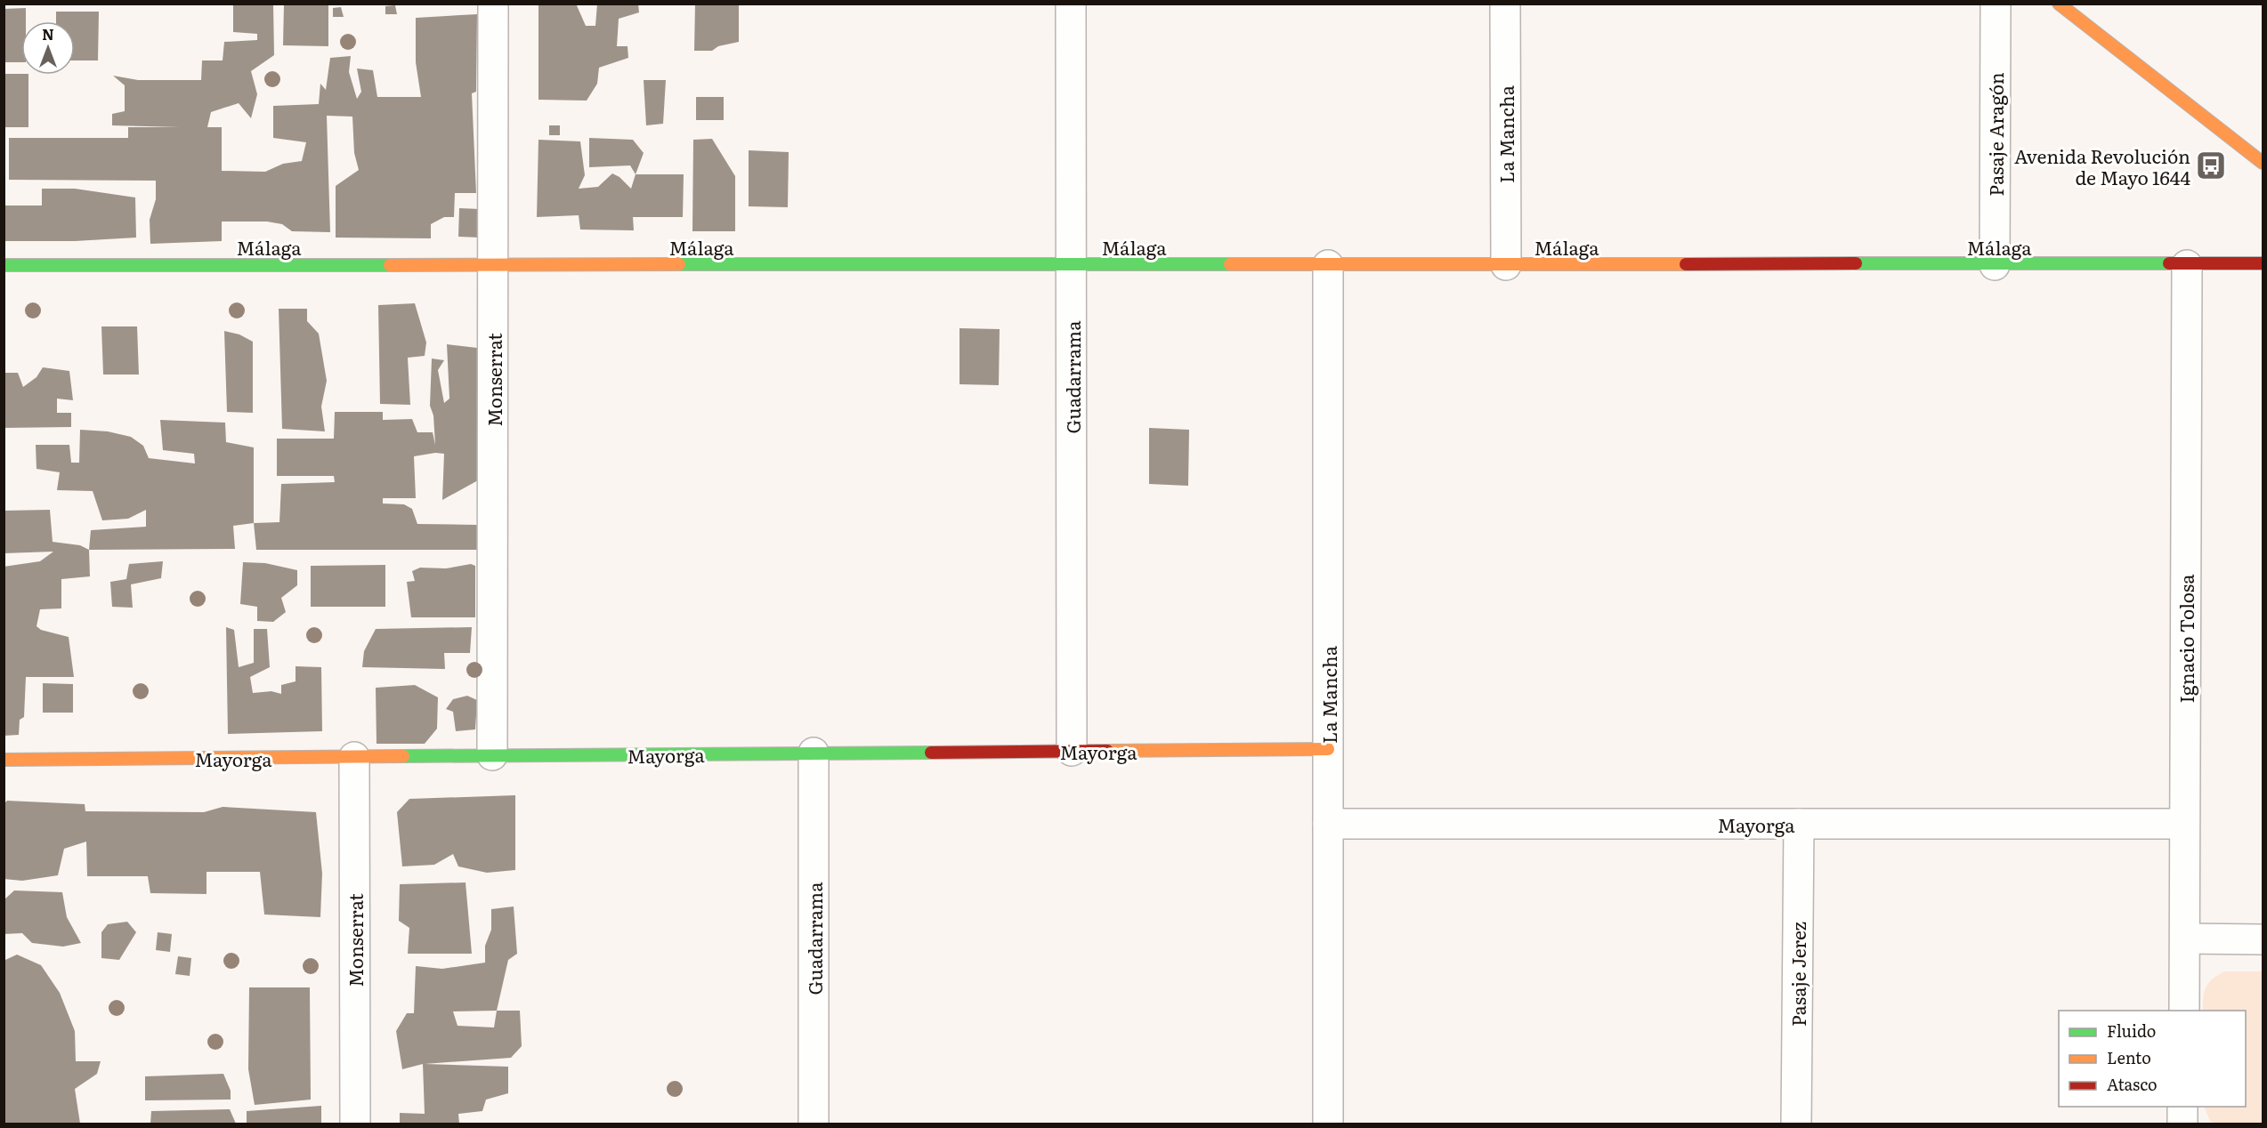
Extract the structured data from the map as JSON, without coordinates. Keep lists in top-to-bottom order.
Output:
{
  "streets": {
    "street": [
      "La Mancha",
      "Pasaje Aragón",
      "Málaga",
      "Guadarrama",
      "Monserrat",
      "Ignacio Tolosa",
      "Mayorga",
      "Pasaje Jerez"
    ]
  },
  "crossings": [
    ["La Mancha", "Málaga"],
    ["La Mancha", "Mayorga"],
    ["Pasaje Aragón", "Málaga"],
    ["Málaga", "Guadarrama"],
    ["Málaga", "Monserrat"],
    ["Málaga", "Ignacio Tolosa"],
    ["Guadarrama", "Mayorga"],
    ["Monserrat", "Mayorga"],
    ["Ignacio Tolosa", "Mayorga"],
    ["Mayorga", "Pasaje Jerez"]
  ],
  "places": {
    "bus stop": ["Avenida Revolución de Mayo 1644"]
  },
  "legend": ["Fluido", "Lento", "Atasco"],
  "north": "top"
}
